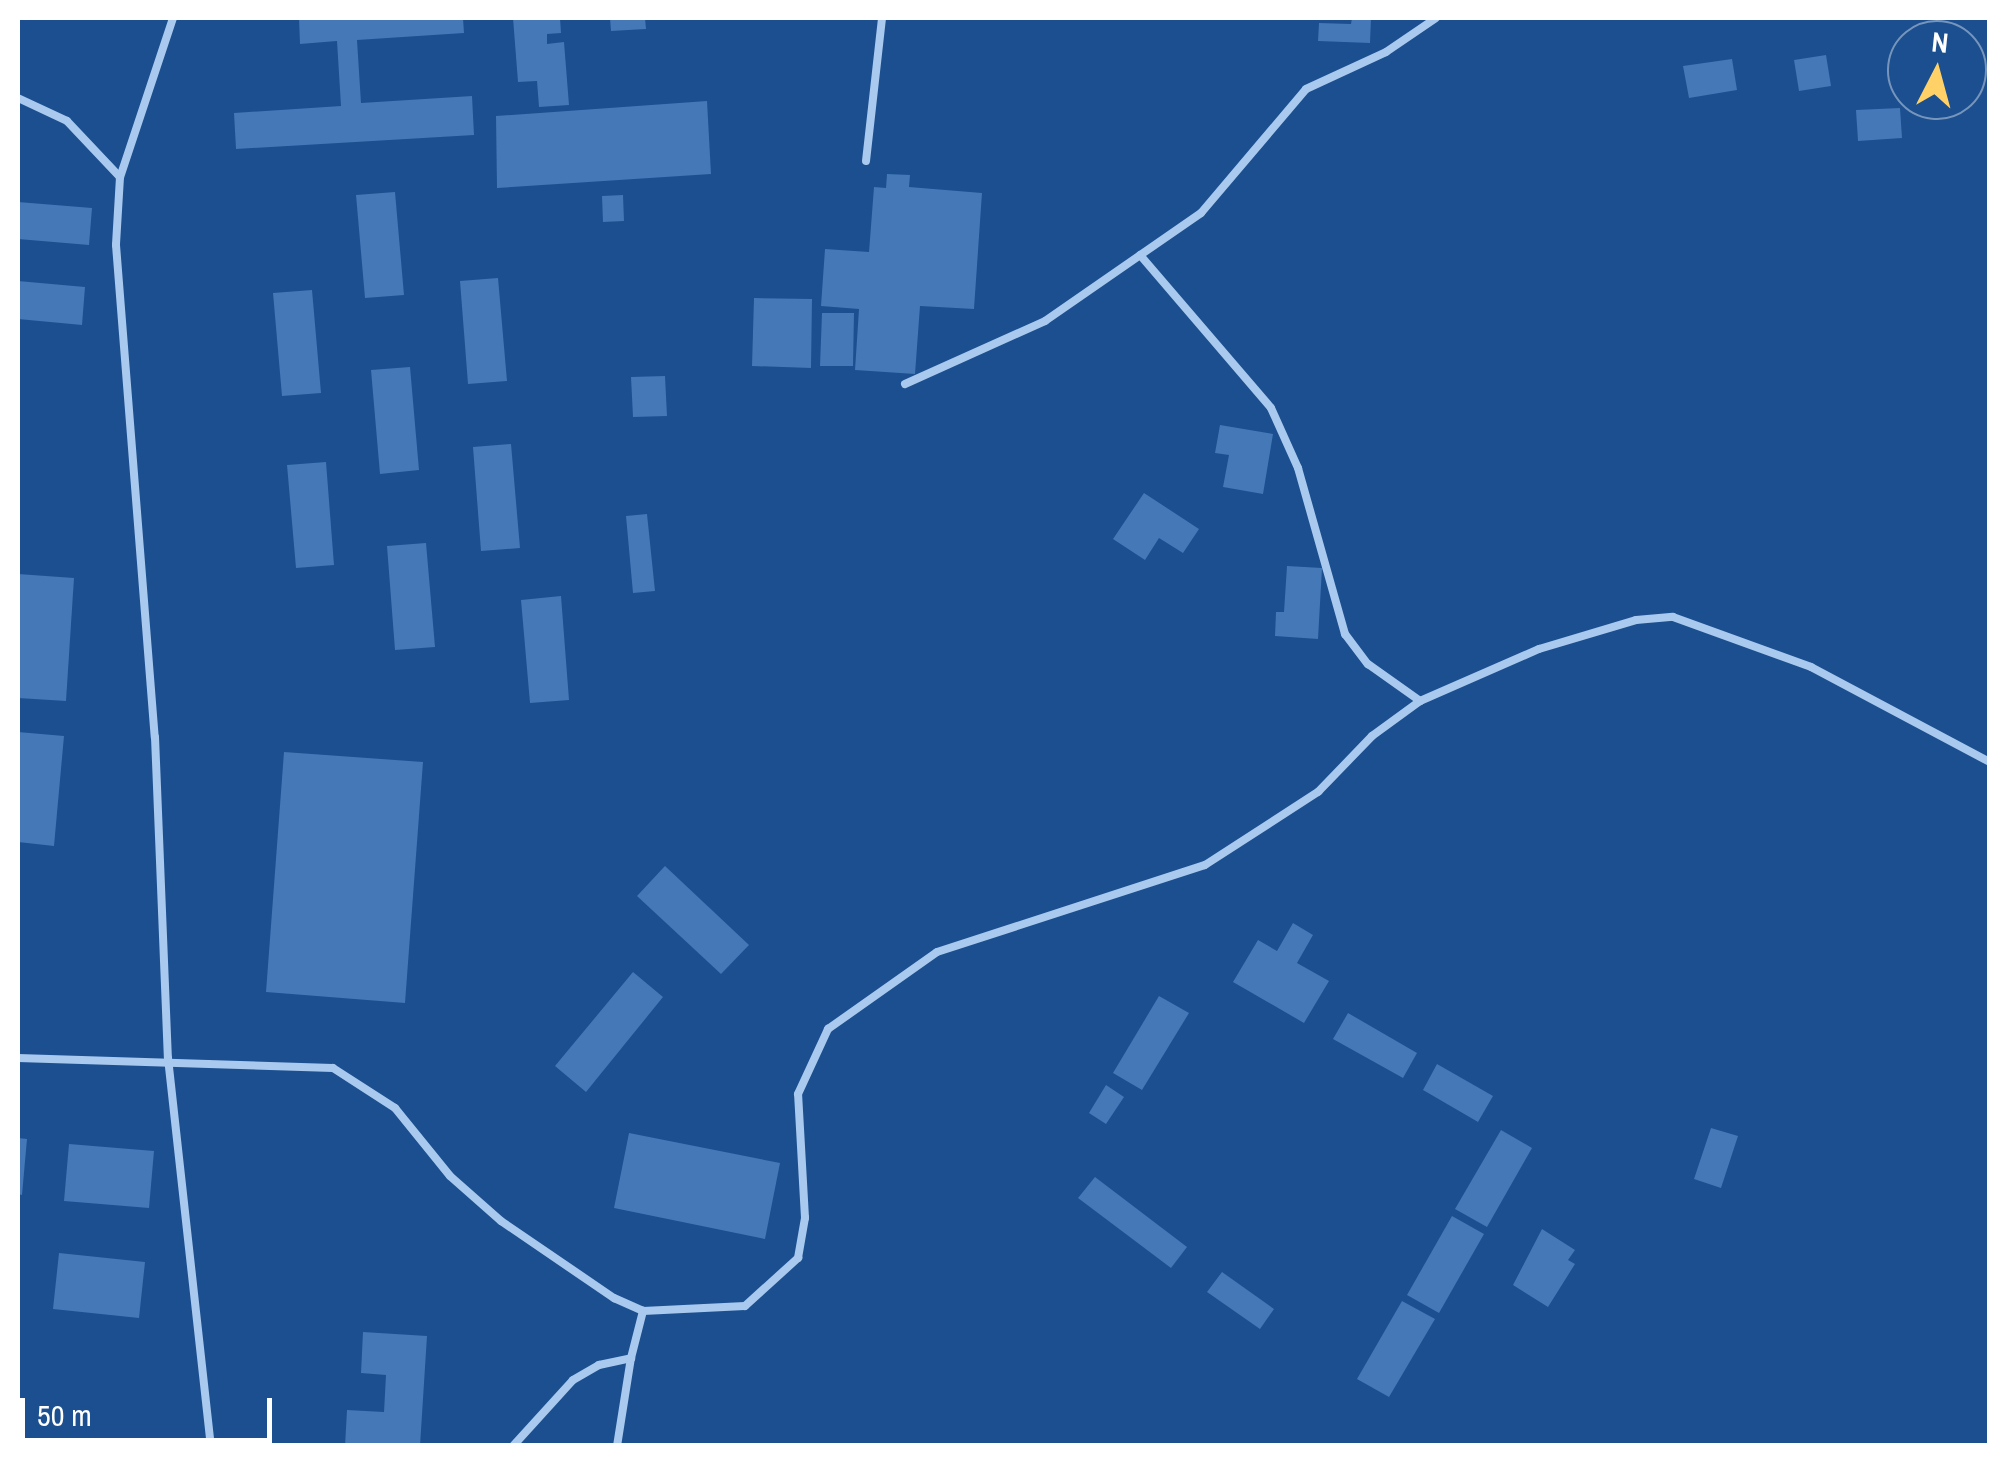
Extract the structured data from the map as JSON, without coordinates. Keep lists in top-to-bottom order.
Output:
{
  "scale_bar": "50 m",
  "north": "top"
}
